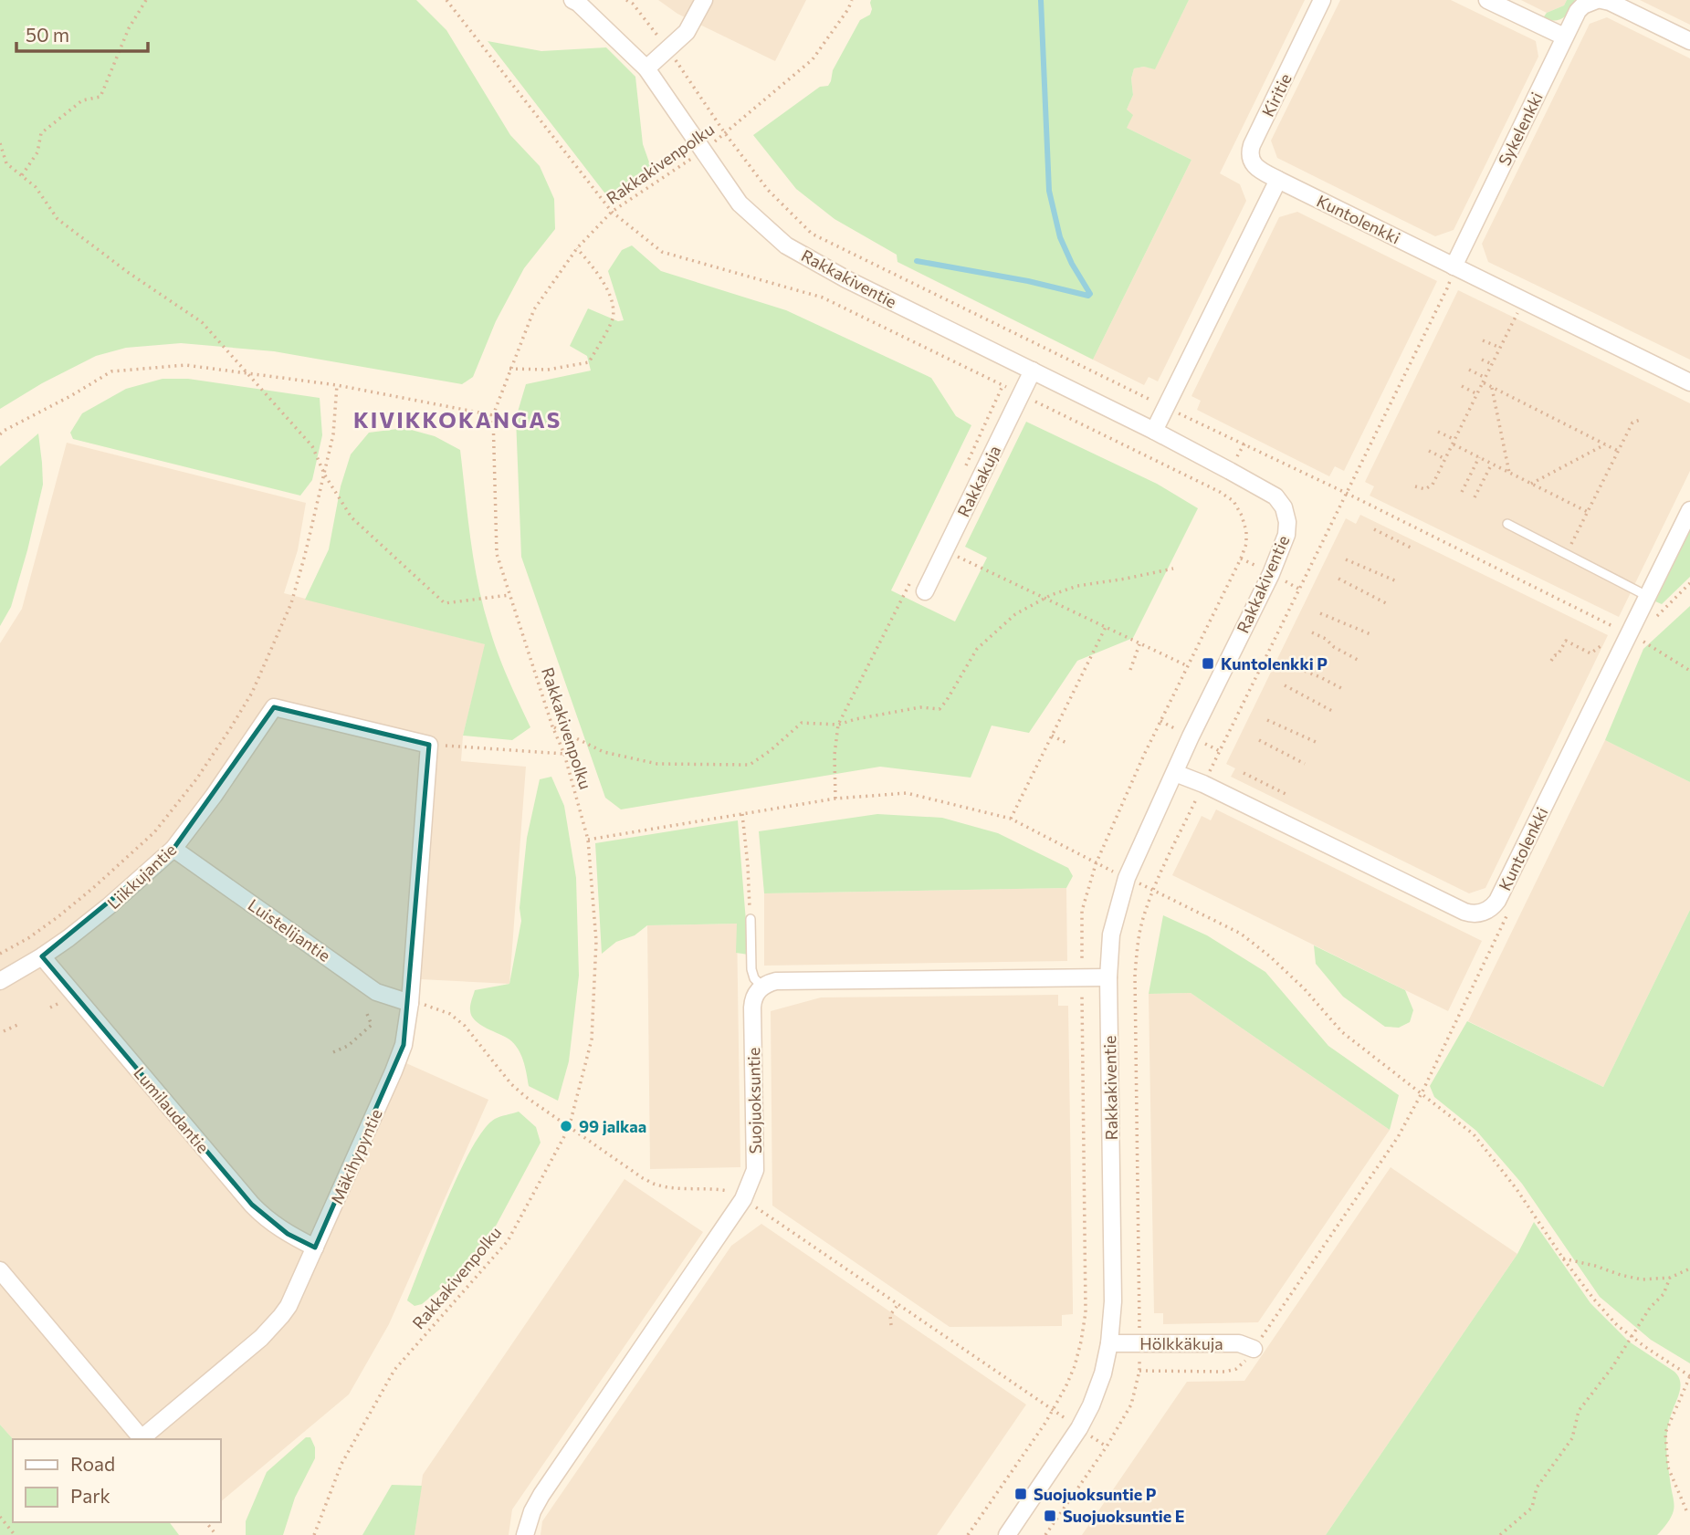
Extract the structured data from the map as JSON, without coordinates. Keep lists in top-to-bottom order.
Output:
{
  "streets": {
    "street": [
      "Kiritie",
      "Sykelenkki",
      "Kuntolenkki",
      "Rakkakiventie",
      "Rakkakuja",
      "Liikkujantie",
      "Luistelijantie",
      "Suojuoksuntie",
      "Lumilaudantie",
      "Mäkihypyntie",
      "Hölkkäkuja"
    ],
    "path": ["Rakkakivenpolku"]
  },
  "crossings": [
    ["Kiritie", "Kuntolenkki"],
    ["Sykelenkki", "Kuntolenkki"],
    ["Rakkakivenpolku", "Rakkakiventie"],
    ["Kuntolenkki", "Rakkakiventie"],
    ["Rakkakiventie", "Rakkakuja"],
    ["Rakkakiventie", "Hölkkäkuja"],
    ["Liikkujantie", "Luistelijantie"],
    ["Liikkujantie", "Lumilaudantie"],
    ["Liikkujantie", "Mäkihypyntie"],
    ["Luistelijantie", "Mäkihypyntie"],
    ["Lumilaudantie", "Mäkihypyntie"]
  ],
  "districts": ["KIVIKKOKANGAS"],
  "places": {
    "transit": ["Kuntolenkki P", "Suojuoksuntie P", "Suojuoksuntie E"],
    "other": ["99 jalkaa"]
  },
  "legend": ["Road", "Park"],
  "scale_bar": "50 m"
}
